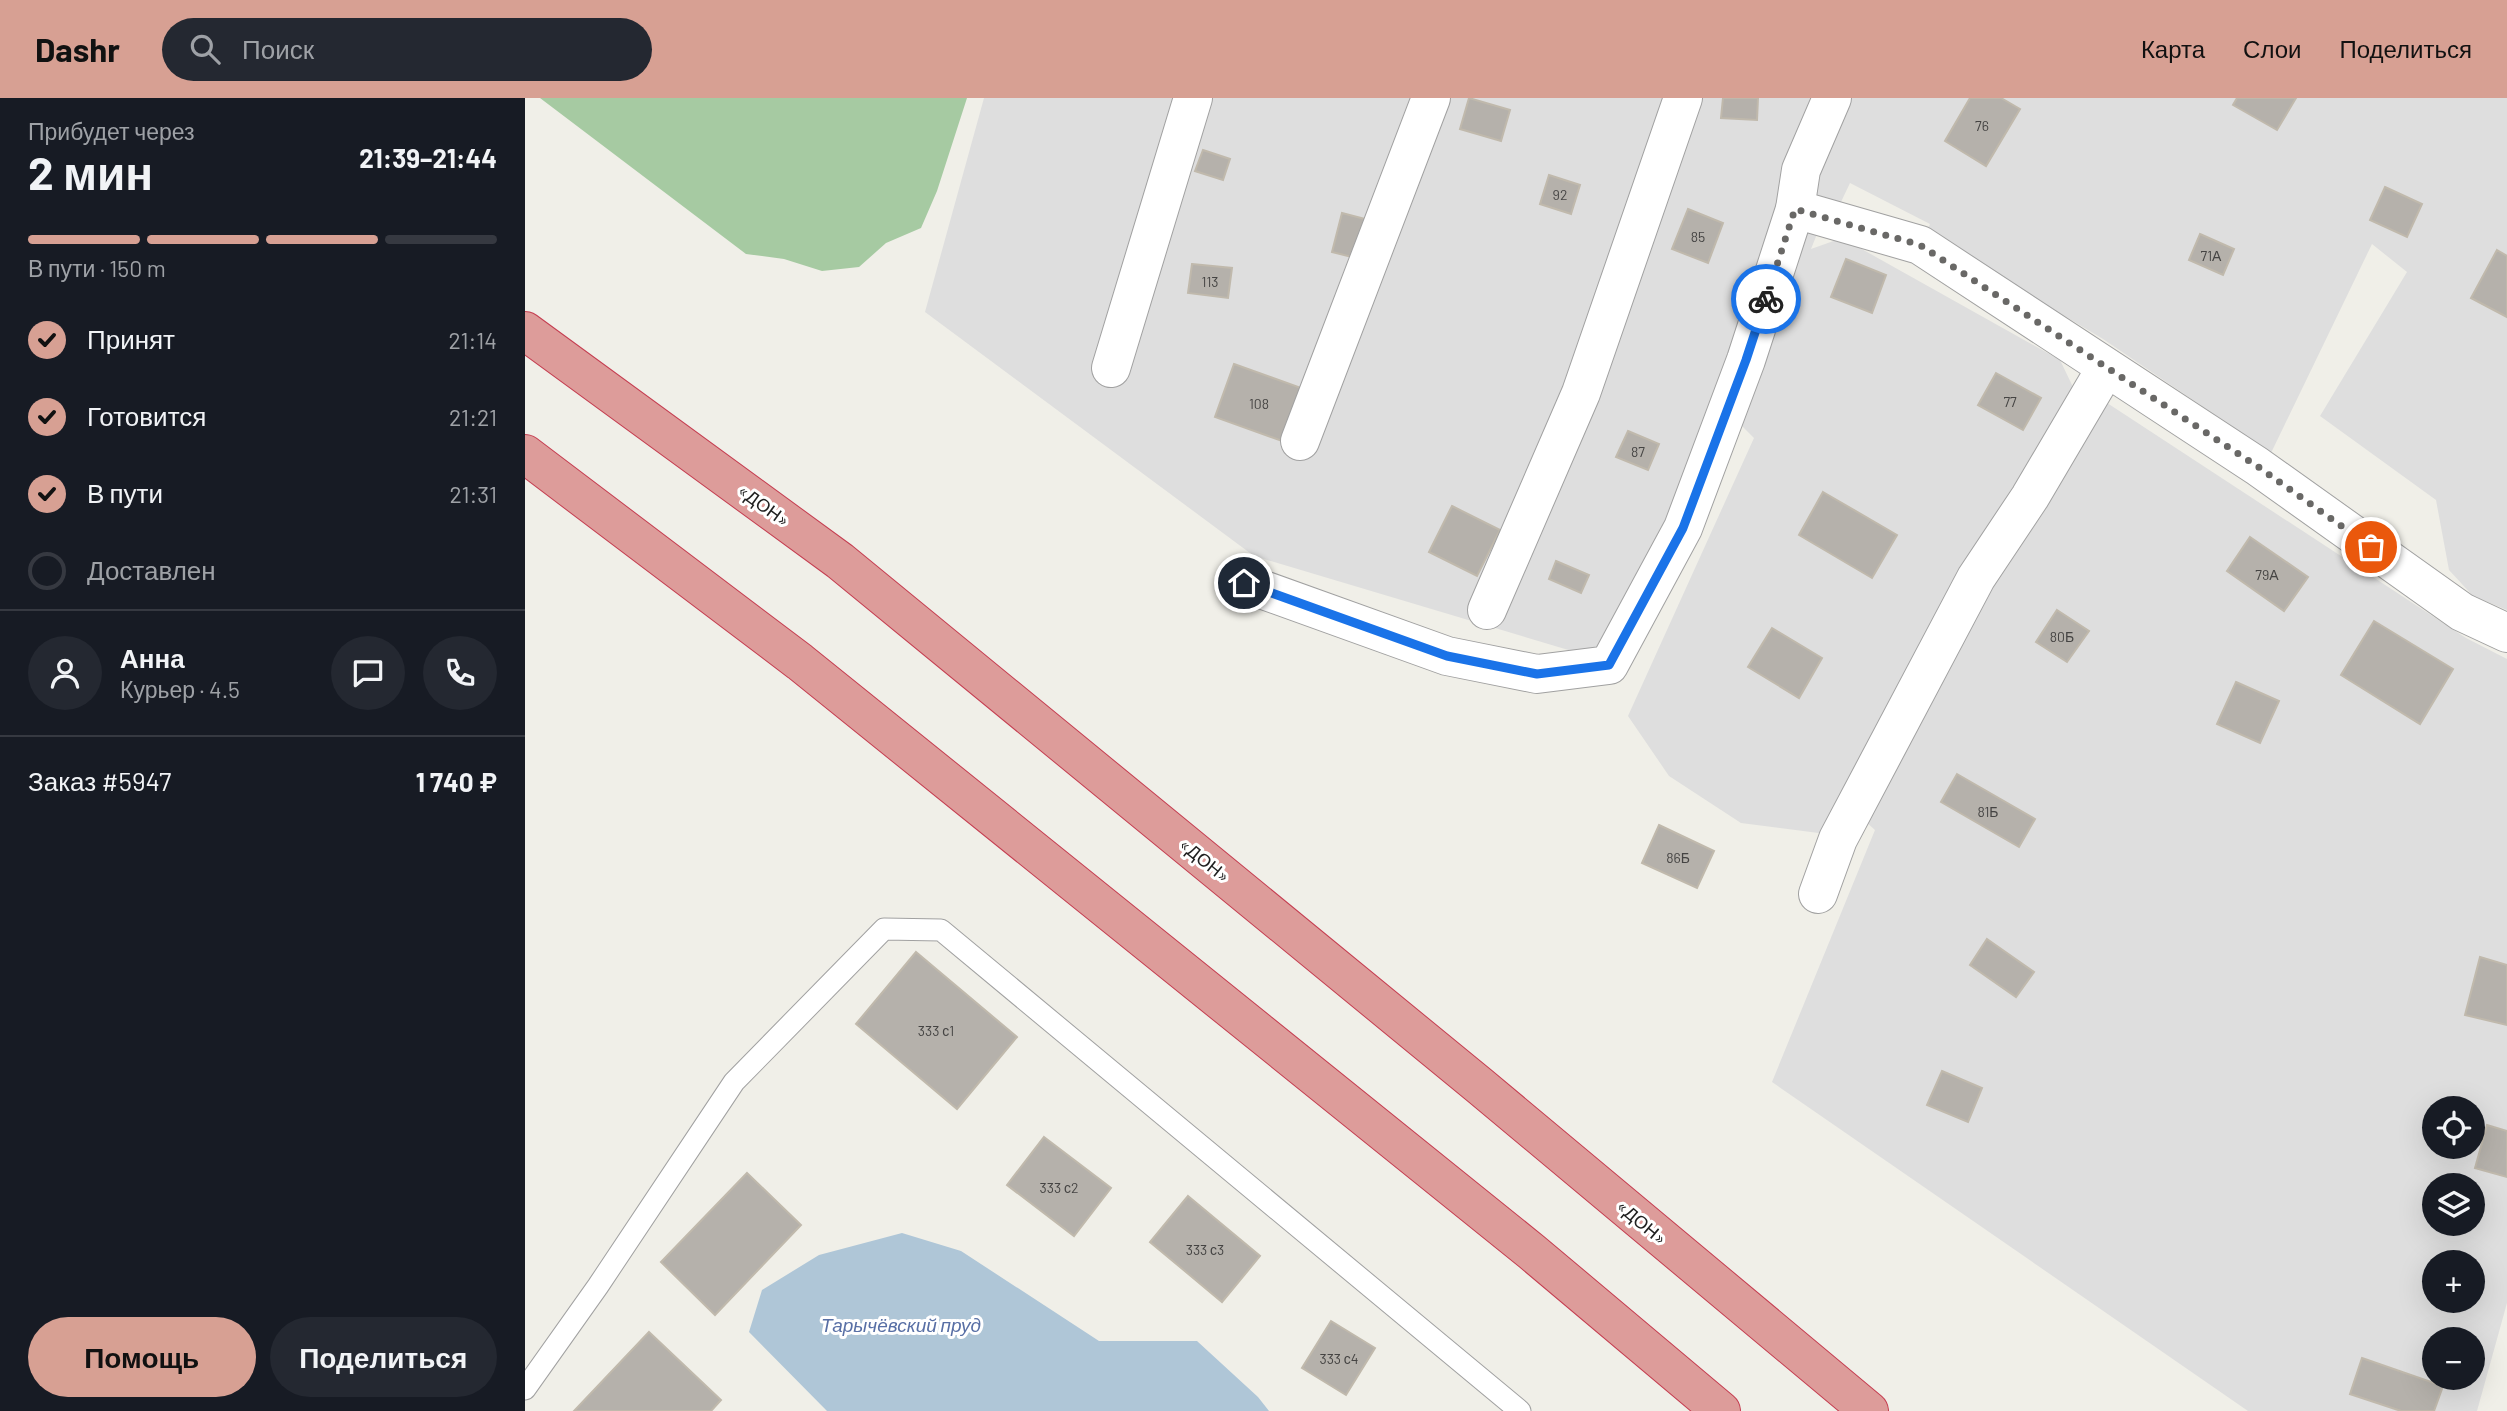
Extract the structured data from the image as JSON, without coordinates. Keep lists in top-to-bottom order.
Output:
{
  "streets": {
    "highway": ["«ДОН»"]
  },
  "water": ["Тарычёвский пруд"],
  "house_numbers": [
    "76",
    "92",
    "85",
    "71А",
    "113",
    "77",
    "108",
    "87",
    "79А",
    "80Б",
    "81Б",
    "86Б",
    "333 с1",
    "333 с2",
    "333 с3",
    "333 с4"
  ],
  "page": {
    "header": "Dashr",
    "search": "Поиск",
    "nav": ["Карта", "Слои", "Поделиться"],
    "heading": ["2 мин", "Прибудет через", "21:39–21:44"],
    "panel": [
      "Анна",
      "Курьер · 4.5",
      "Заказ #5947",
      "1 740 ₽"
    ],
    "bar": "В пути · 150 m",
    "list": [
      ["Принят", "21:14"],
      ["Готовится", "21:21"],
      ["В пути", "21:31"],
      "Доставлен"
    ],
    "map_buttons": ["+", "−"],
    "buttons": ["Помощь", "Поделиться"]
  }
}
